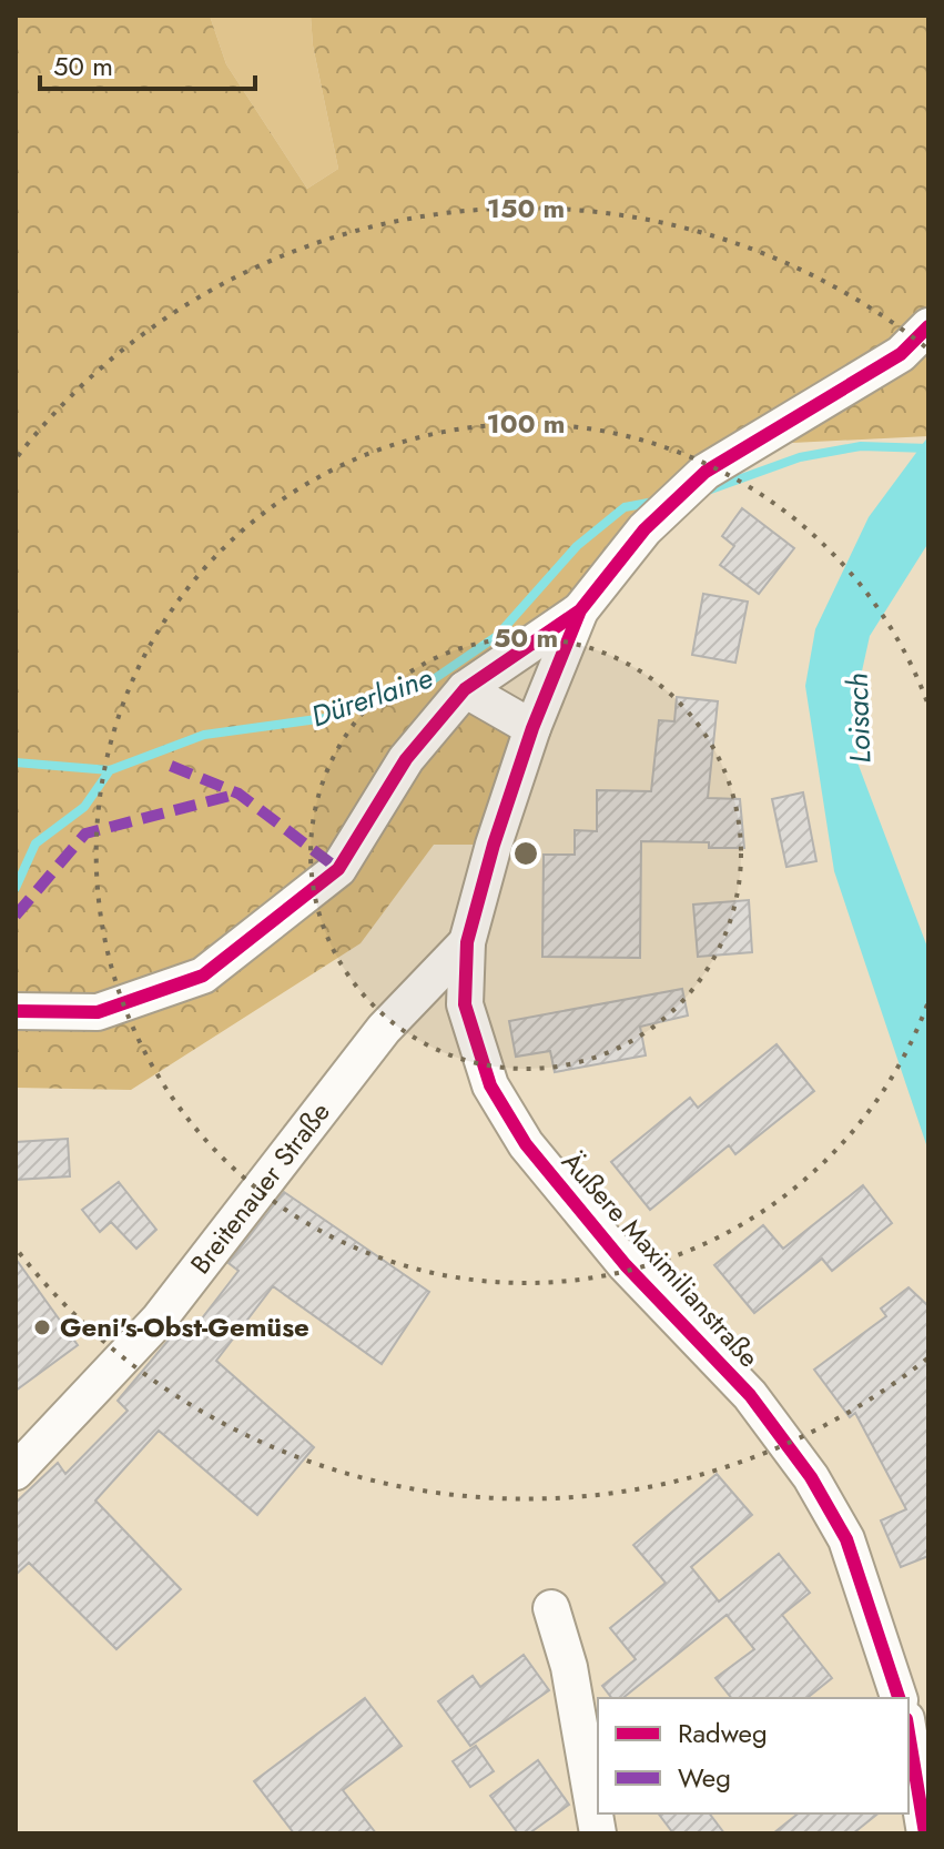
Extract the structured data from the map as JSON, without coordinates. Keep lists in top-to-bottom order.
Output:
{
  "streets": {
    "street": ["Breitenauer Straße", "Äußere Maximilianstraße"]
  },
  "crossings": [
    ["Breitenauer Straße", "Äußere Maximilianstraße"]
  ],
  "water": ["Dürerlaine", "Loisach"],
  "places": ["Geni's-Obst-Gemüse"],
  "legend": ["Radweg", "Weg"],
  "scale_bar": "50 m",
  "rings": ["150 m", "100 m", "50 m"]
}
